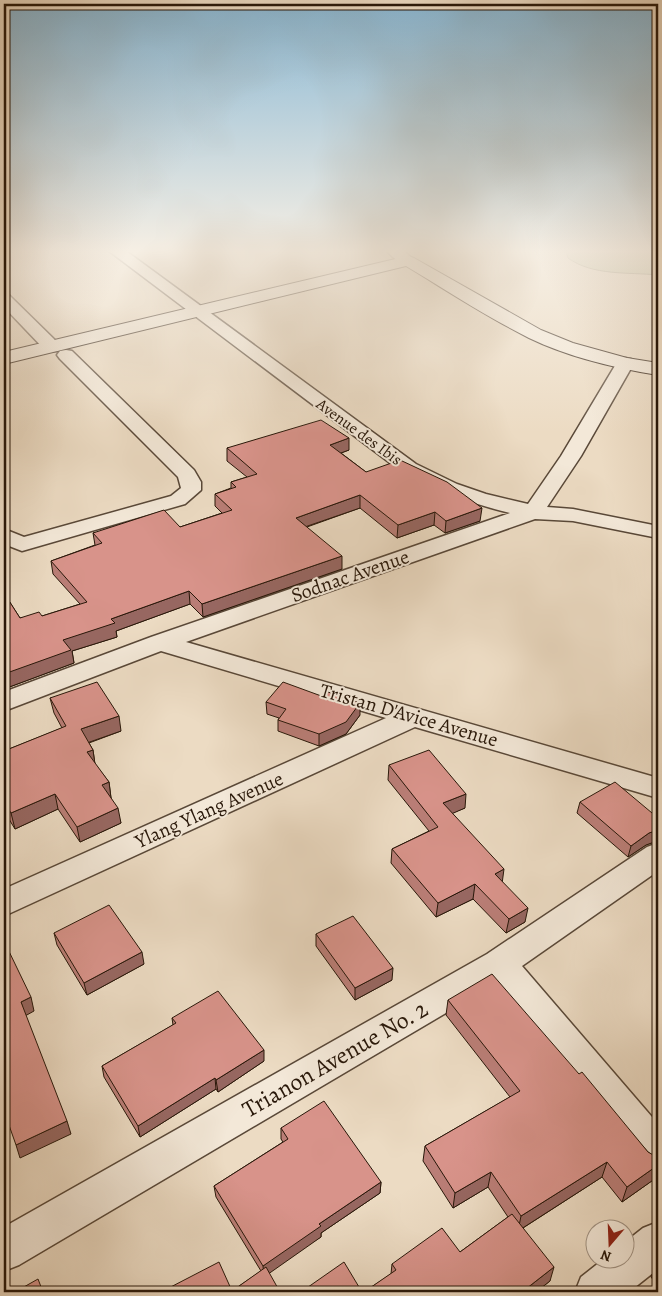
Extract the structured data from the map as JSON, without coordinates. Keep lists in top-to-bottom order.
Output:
{
  "streets": {
    "street": [
      "Avenue des Ibis",
      "Sodnac Avenue",
      "Tristan D'Avice Avenue",
      "Ylang Ylang Avenue",
      "Trianon Avenue No. 2"
    ]
  },
  "crossings": [
    ["Avenue des Ibis", "Sodnac Avenue"],
    ["Sodnac Avenue", "Tristan D'Avice Avenue"],
    ["Tristan D'Avice Avenue", "Ylang Ylang Avenue"]
  ],
  "north": "bottom"
}
